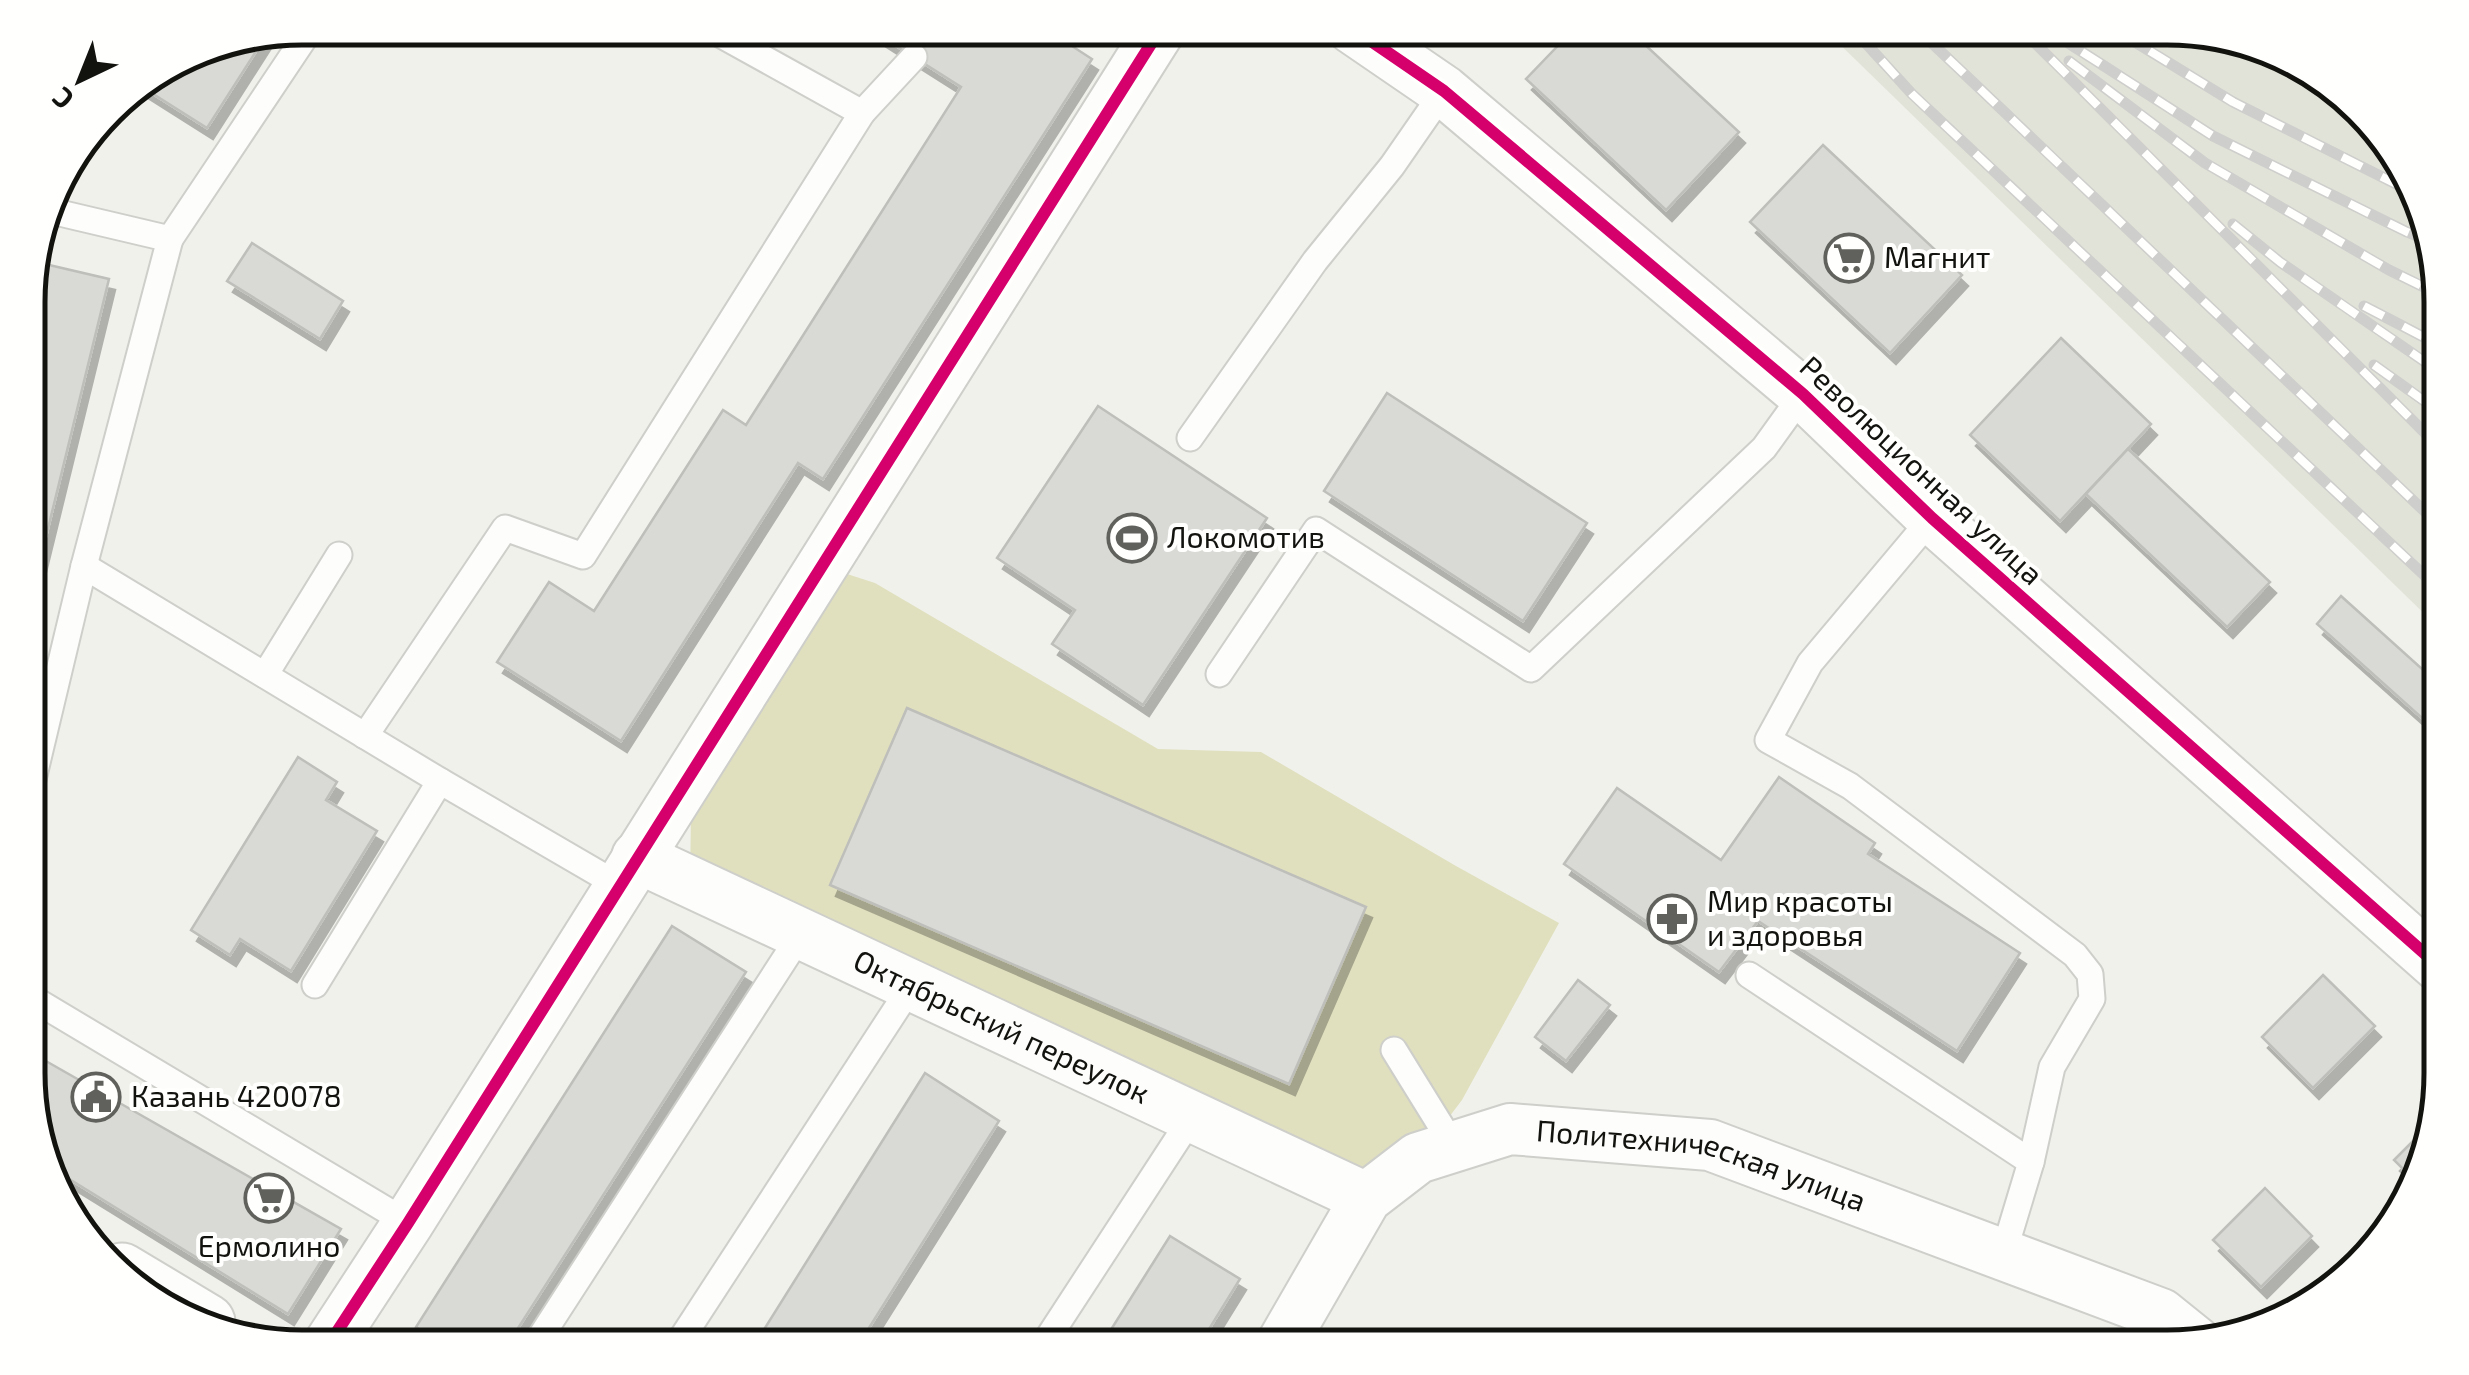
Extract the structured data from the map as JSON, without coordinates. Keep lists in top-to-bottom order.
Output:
{
  "streets": {
    "street": ["Революционная улица", "Октябрьский переулок", "Политехническая улица"]
  },
  "crossings": [
    ["Октябрьский переулок", "Политехническая улица"]
  ],
  "places": {
    "supermarket": ["Магнит", "Ермолино"],
    "sports": ["Локомотив"],
    "pharmacy": ["Мир красоты и здоровья"],
    "public building": ["Казань 420078"]
  },
  "north": "bottom left"
}
